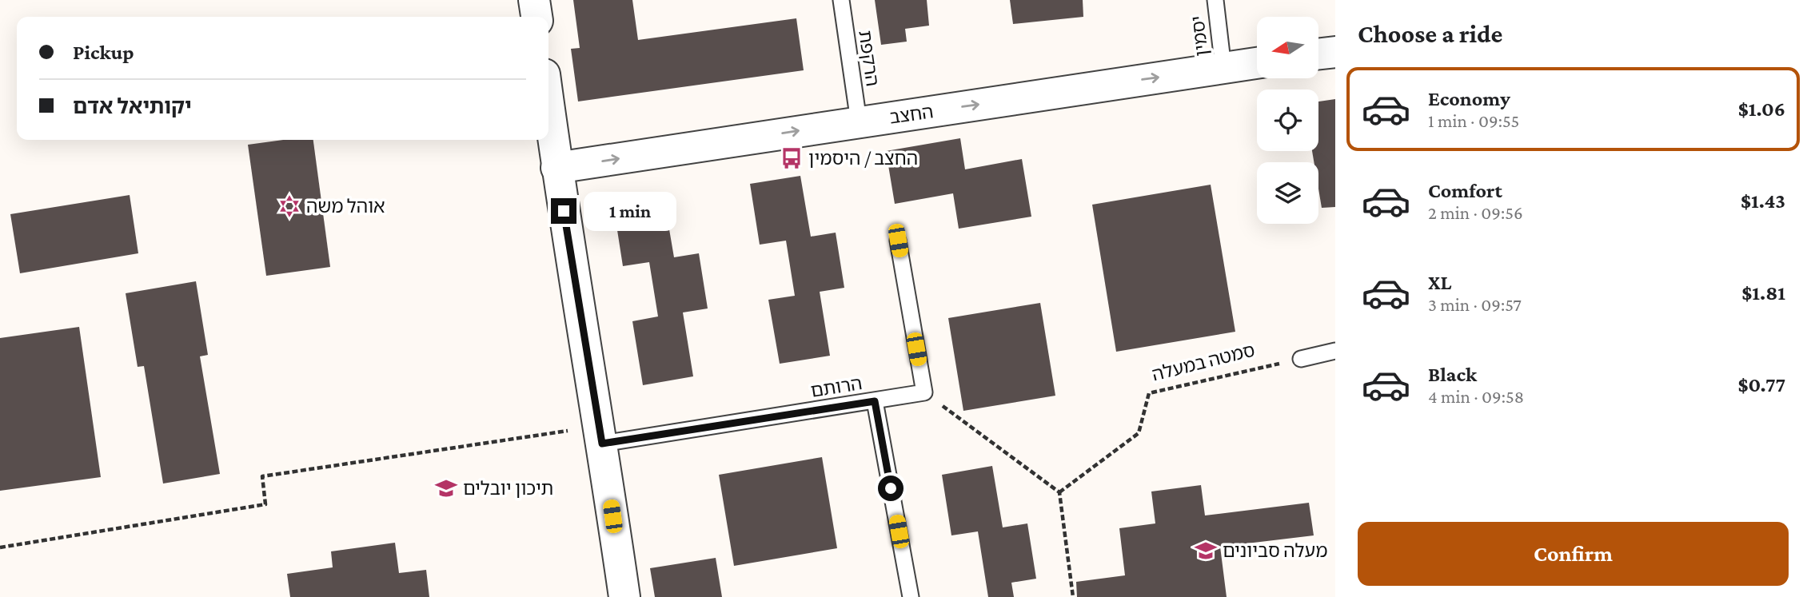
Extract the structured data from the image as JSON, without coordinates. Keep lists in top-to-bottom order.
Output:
{
  "streets": {
    "street": ["החצב"],
    "lane": ["יסמין", "הרקפת", "הרותם"],
    "path": ["סמטה במעלה"]
  },
  "crossings": [
    ["יסמין", "החצב"],
    ["הרקפת", "החצב"]
  ],
  "one_way": ["החצב"],
  "places": {
    "bus stop": ["החצב / היסמין"],
    "synagogue": ["אוהל משה"],
    "school or university": ["תיכון יובלים", "מעלה סביונים"]
  },
  "north": "left",
  "page": {
    "heading": "Choose a ride",
    "banner": ["Pickup", "יקותיאל אדם"],
    "list": [
      {
        "name": "Economy",
        "note": "1 min · 09:55",
        "value": "$1.06"
      },
      {
        "name": "Comfort",
        "note": "2 min · 09:56",
        "value": "$1.43"
      },
      {
        "name": "XL",
        "note": "3 min · 09:57",
        "value": "$1.81"
      },
      {
        "name": "Black",
        "note": "4 min · 09:58",
        "value": "$0.77"
      }
    ],
    "bubble": "1 min",
    "buttons": "Confirm"
  }
}
